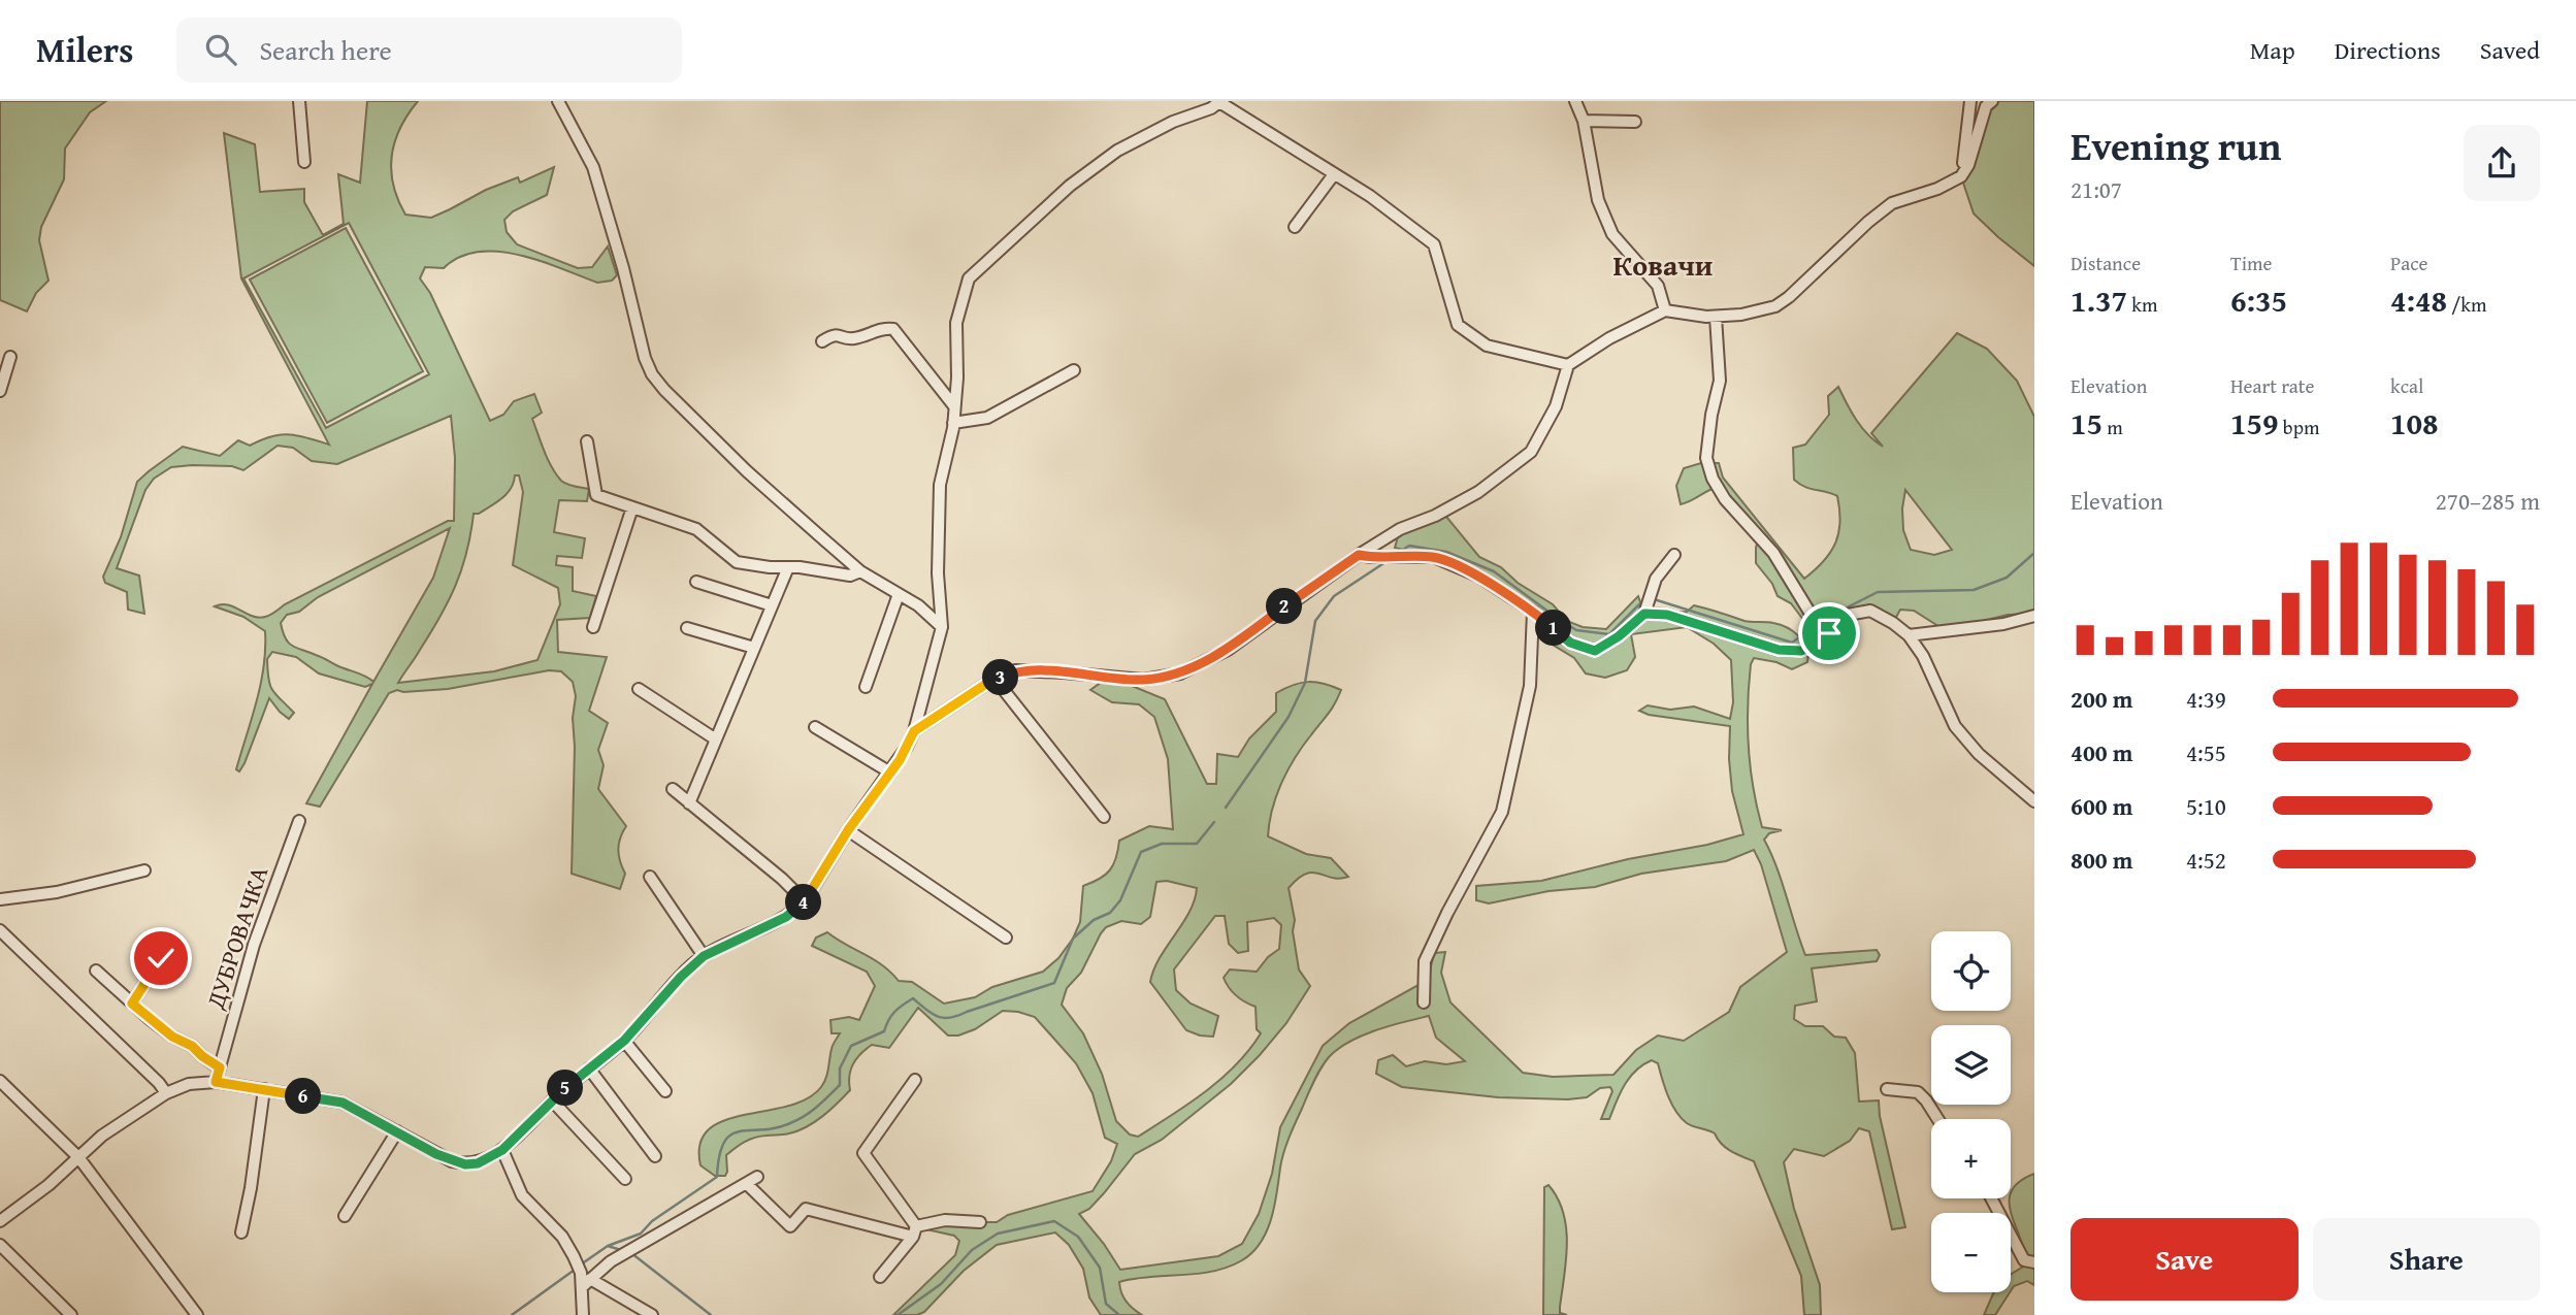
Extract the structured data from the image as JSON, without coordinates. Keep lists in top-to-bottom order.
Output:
{
  "streets": {
    "street": ["ДУБРОВАЧКА"]
  },
  "districts": ["Ковачи"],
  "page": {
    "header": "Milers",
    "search": "Search here",
    "nav": ["Map", "Directions", "Saved"],
    "heading": ["Evening run", "21:07"],
    "stats": [
      ["Distance", "1.37 km"],
      ["Time", "6:35"],
      ["Pace", "4:48 /km"],
      ["Elevation", "15 m"],
      ["Heart rate", "159 bpm"],
      ["kcal", "108"]
    ],
    "chart": ["Elevation", "270–285 m"],
    "pins": [
      "2",
      "1",
      "3",
      "4",
      "5",
      "6"
    ],
    "list": [
      {
        "name": "200 m",
        "note": "4:39"
      },
      {
        "name": "400 m",
        "note": "4:55"
      },
      {
        "name": "600 m",
        "note": "5:10"
      },
      {
        "name": "800 m",
        "note": "4:52"
      }
    ],
    "map_buttons": ["+", "−"],
    "buttons": ["Save", "Share"]
  }
}
